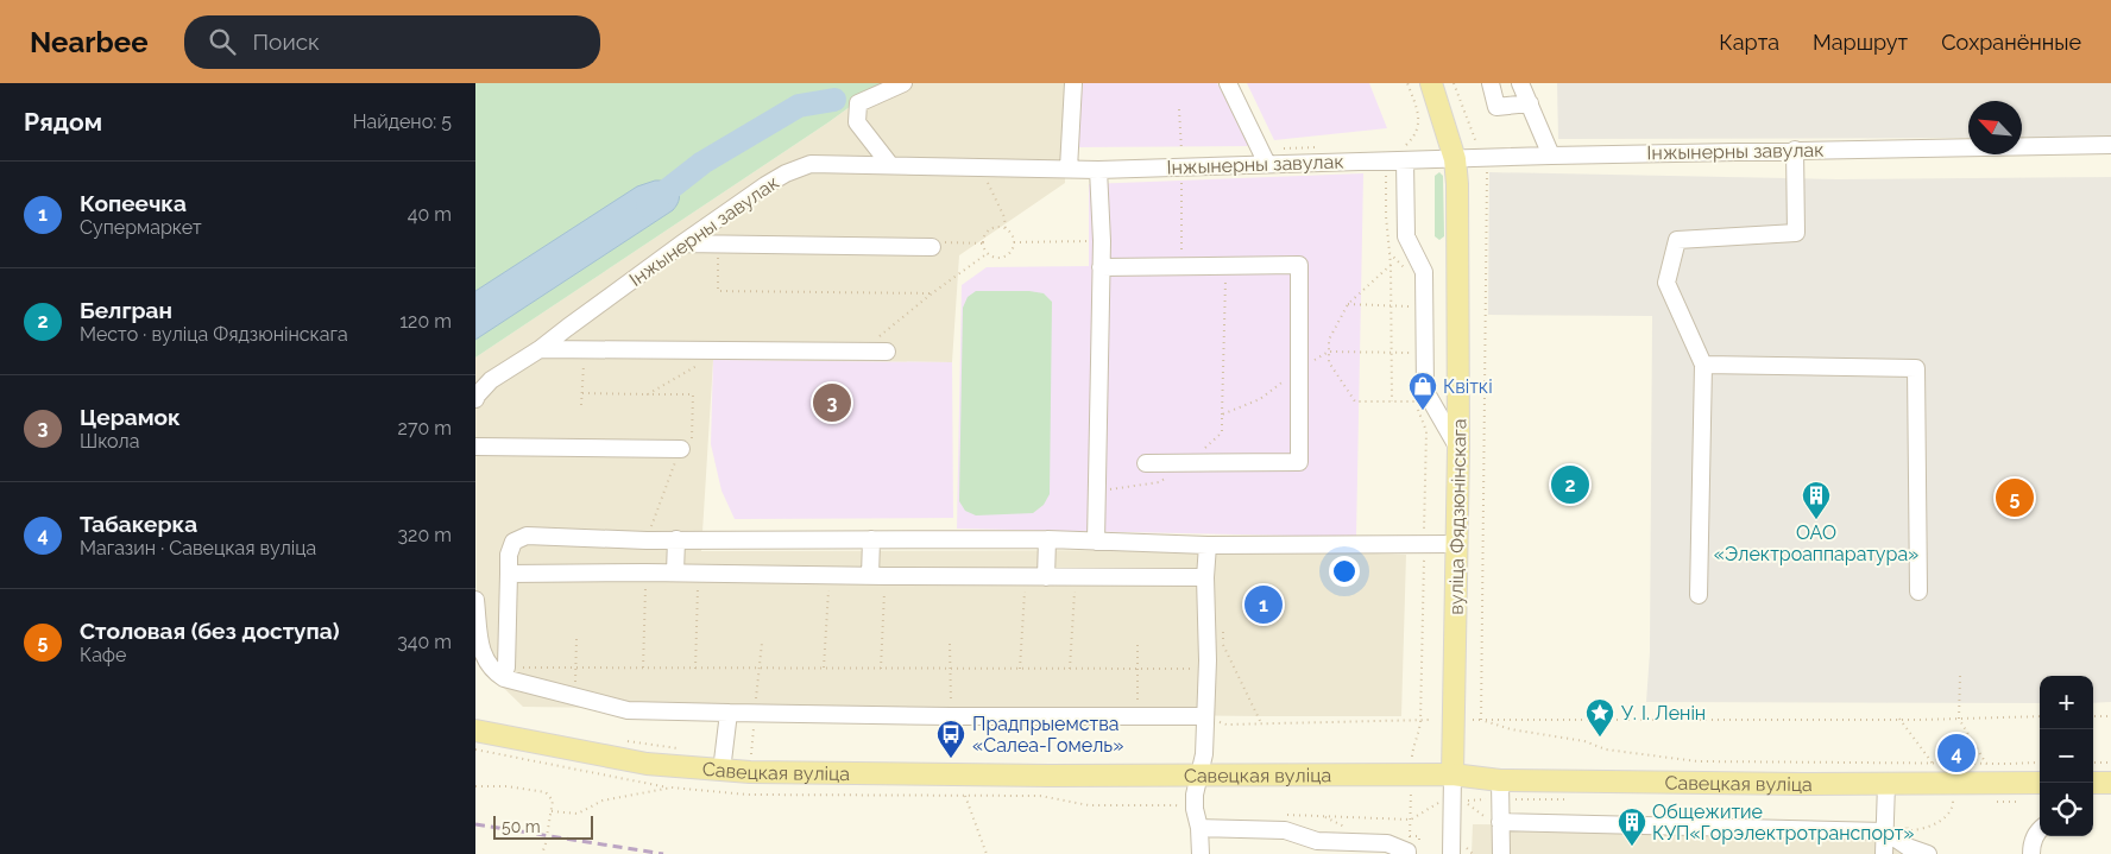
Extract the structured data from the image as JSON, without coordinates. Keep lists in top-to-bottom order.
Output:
{
  "streets": {
    "main road": ["вуліца Фядзюнінскага", "Савецкая вуліца"],
    "street": ["Інжынерны завулак"]
  },
  "crossings": [
    ["Інжынерны завулак", "вуліца Фядзюнінскага"],
    ["вуліца Фядзюнінскага", "Савецкая вуліца"]
  ],
  "places": {
    "shop": ["Квіткі"],
    "building": ["ОАО «Электроаппаратура»", "Общежитие КУП«Горэлектротранспорт»"],
    "place": ["У. І. Ленін"],
    "bus stop": ["Прадпрыемства «Салеа-Гомель»"]
  },
  "scale_bar": "50 m",
  "north": "top left",
  "page": {
    "header": "Nearbee",
    "search": "Поиск",
    "nav": ["Карта", "Маршрут", "Сохранённые"],
    "heading": ["Рядом", "Найдено: 5"],
    "list": [
      {
        "mark": "1",
        "name": "Копеечка",
        "note": "Супермаркет",
        "value": "40 m"
      },
      {
        "mark": "2",
        "name": "Белгран",
        "note": "Место · вуліца Фядзюнінскага",
        "value": "120 m"
      },
      {
        "mark": "3",
        "name": "Церамок",
        "note": "Школа",
        "value": "270 m"
      },
      {
        "mark": "4",
        "name": "Табакерка",
        "note": "Магазин · Савецкая вуліца",
        "value": "320 m"
      },
      {
        "mark": "5",
        "name": "Столовая (без доступа)",
        "note": "Кафе",
        "value": "340 m"
      }
    ],
    "pins": [
      "3",
      "2",
      "5",
      "1",
      "4"
    ],
    "map_buttons": ["+", "−"],
    "scale": "50 m"
  }
}
